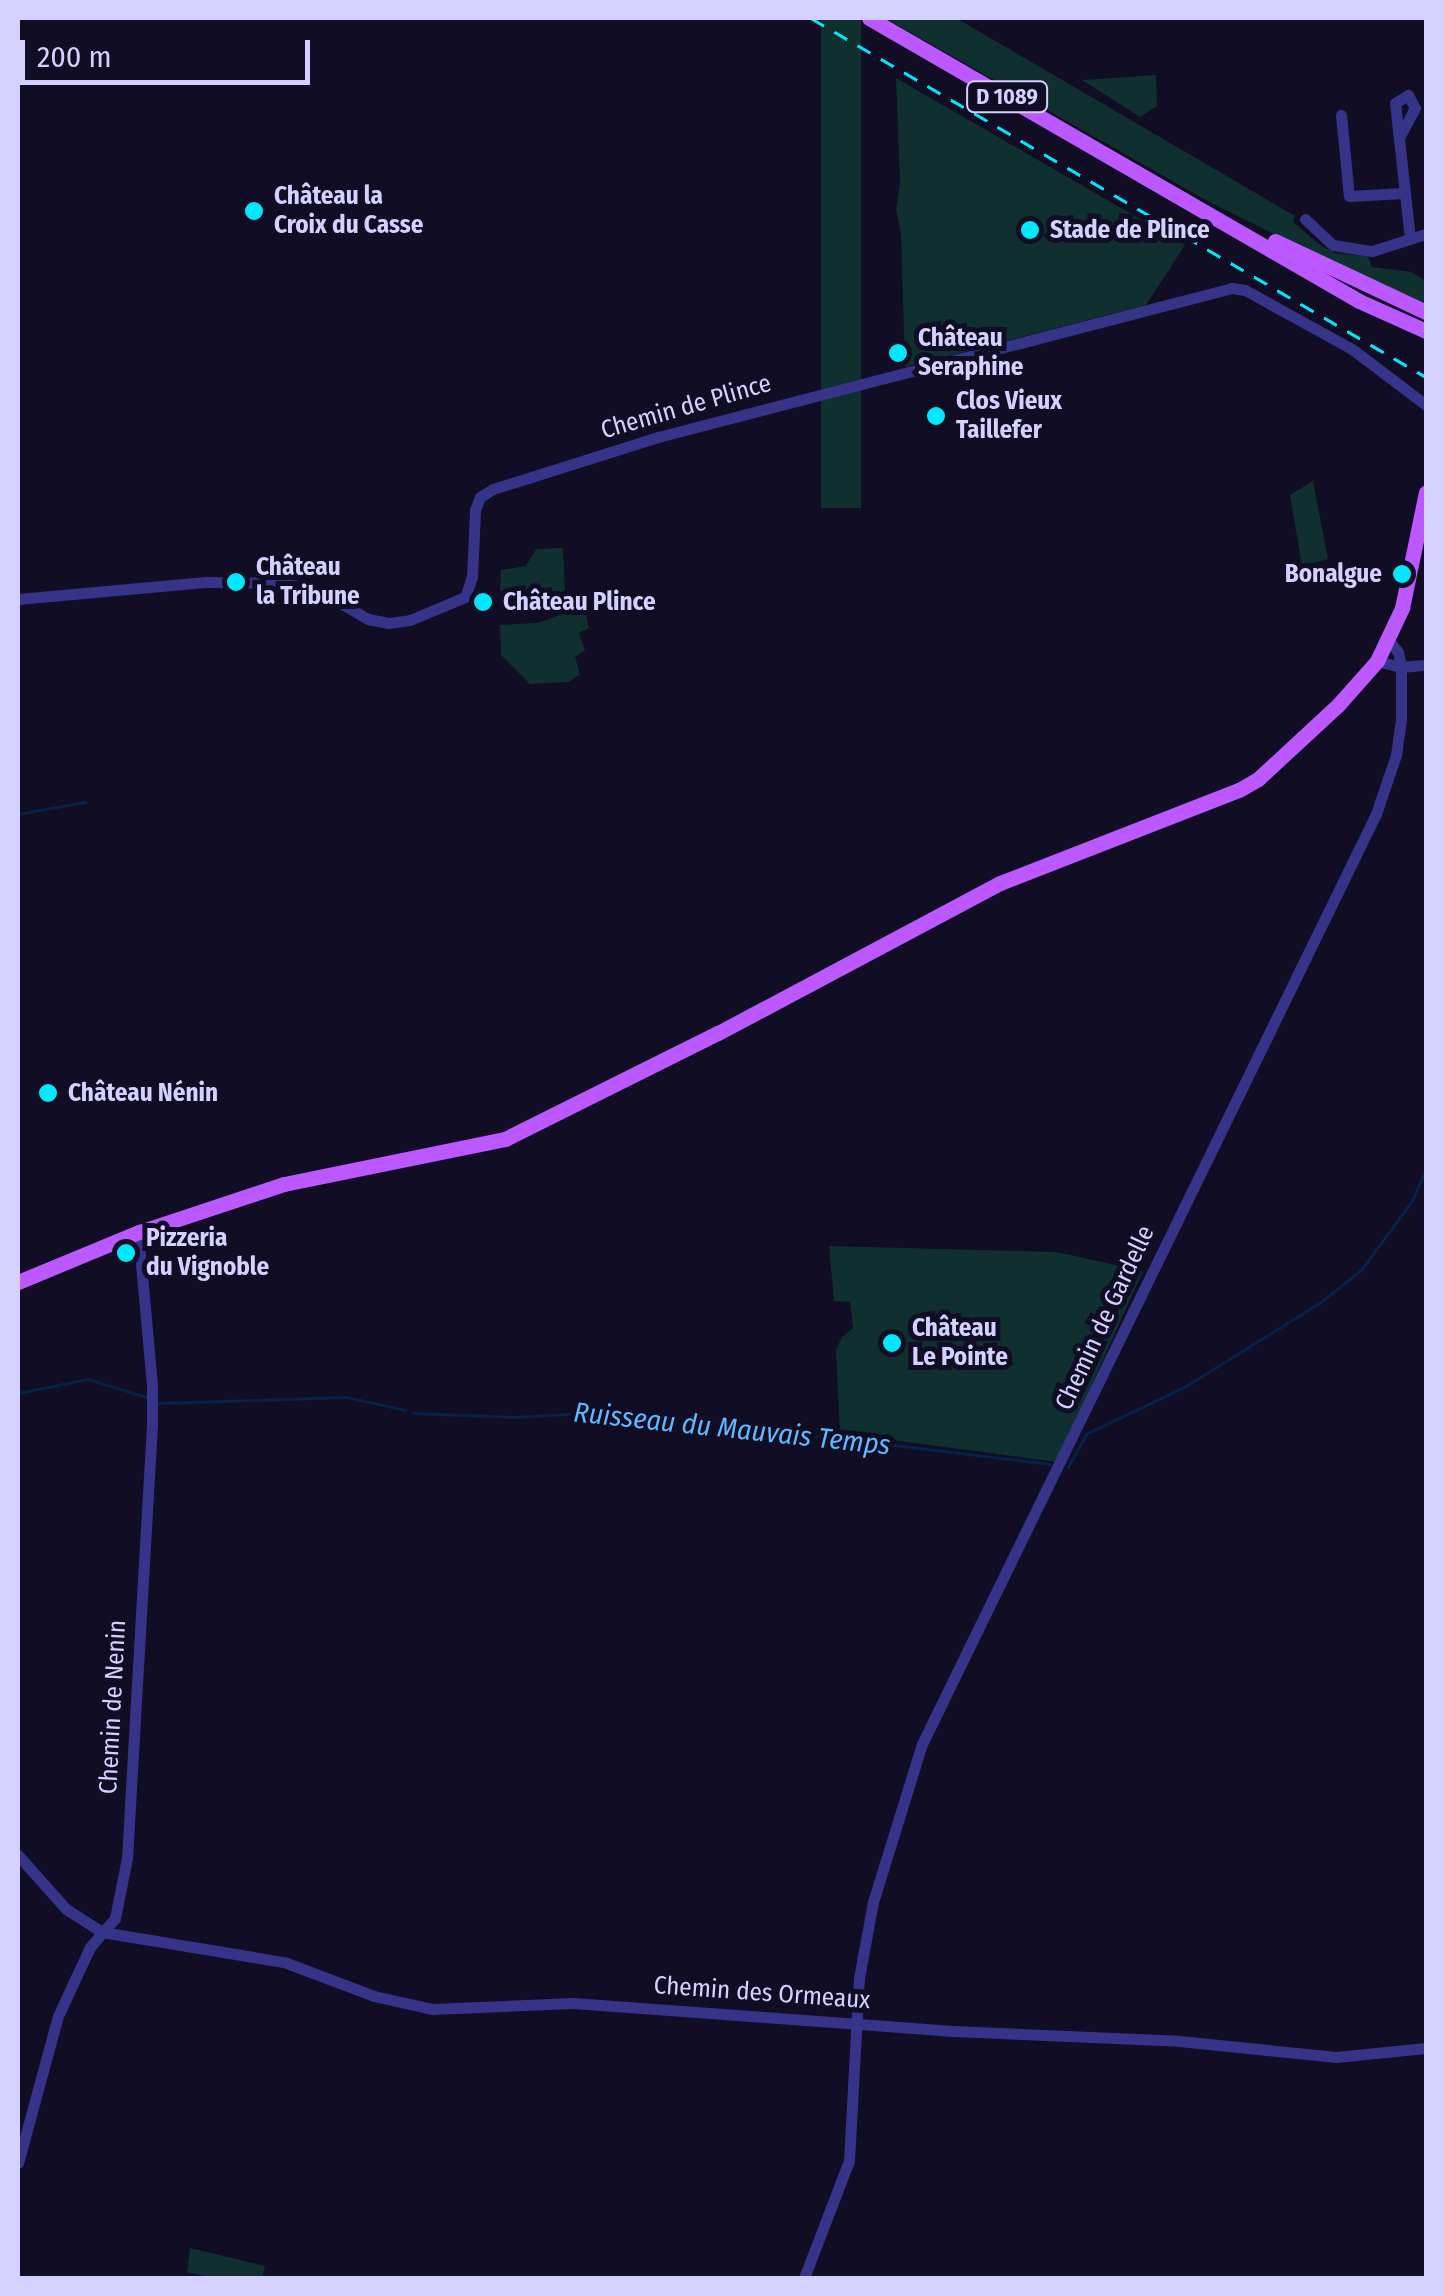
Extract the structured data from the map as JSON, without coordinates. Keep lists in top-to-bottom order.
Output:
{
  "streets": {
    "main road": ["D 1089"],
    "street": [
      "Chemin de Plince",
      "Chemin de Gardelle",
      "Chemin de Nenin",
      "Chemin des Ormeaux"
    ]
  },
  "crossings": [
    ["Chemin de Gardelle", "Chemin des Ormeaux"],
    ["Chemin de Nenin", "Chemin des Ormeaux"]
  ],
  "water": ["Ruisseau du Mauvais Temps"],
  "places": [
    "Château la Croix du Casse",
    "Stade de Plince",
    "Château Seraphine",
    "Clos Vieux Taillefer",
    "Bonalgue",
    "Château la Tribune",
    "Château Plince",
    "Château Nénin",
    "Pizzeria du Vignoble",
    "Château Le Pointe"
  ],
  "scale_bar": "200 m"
}
